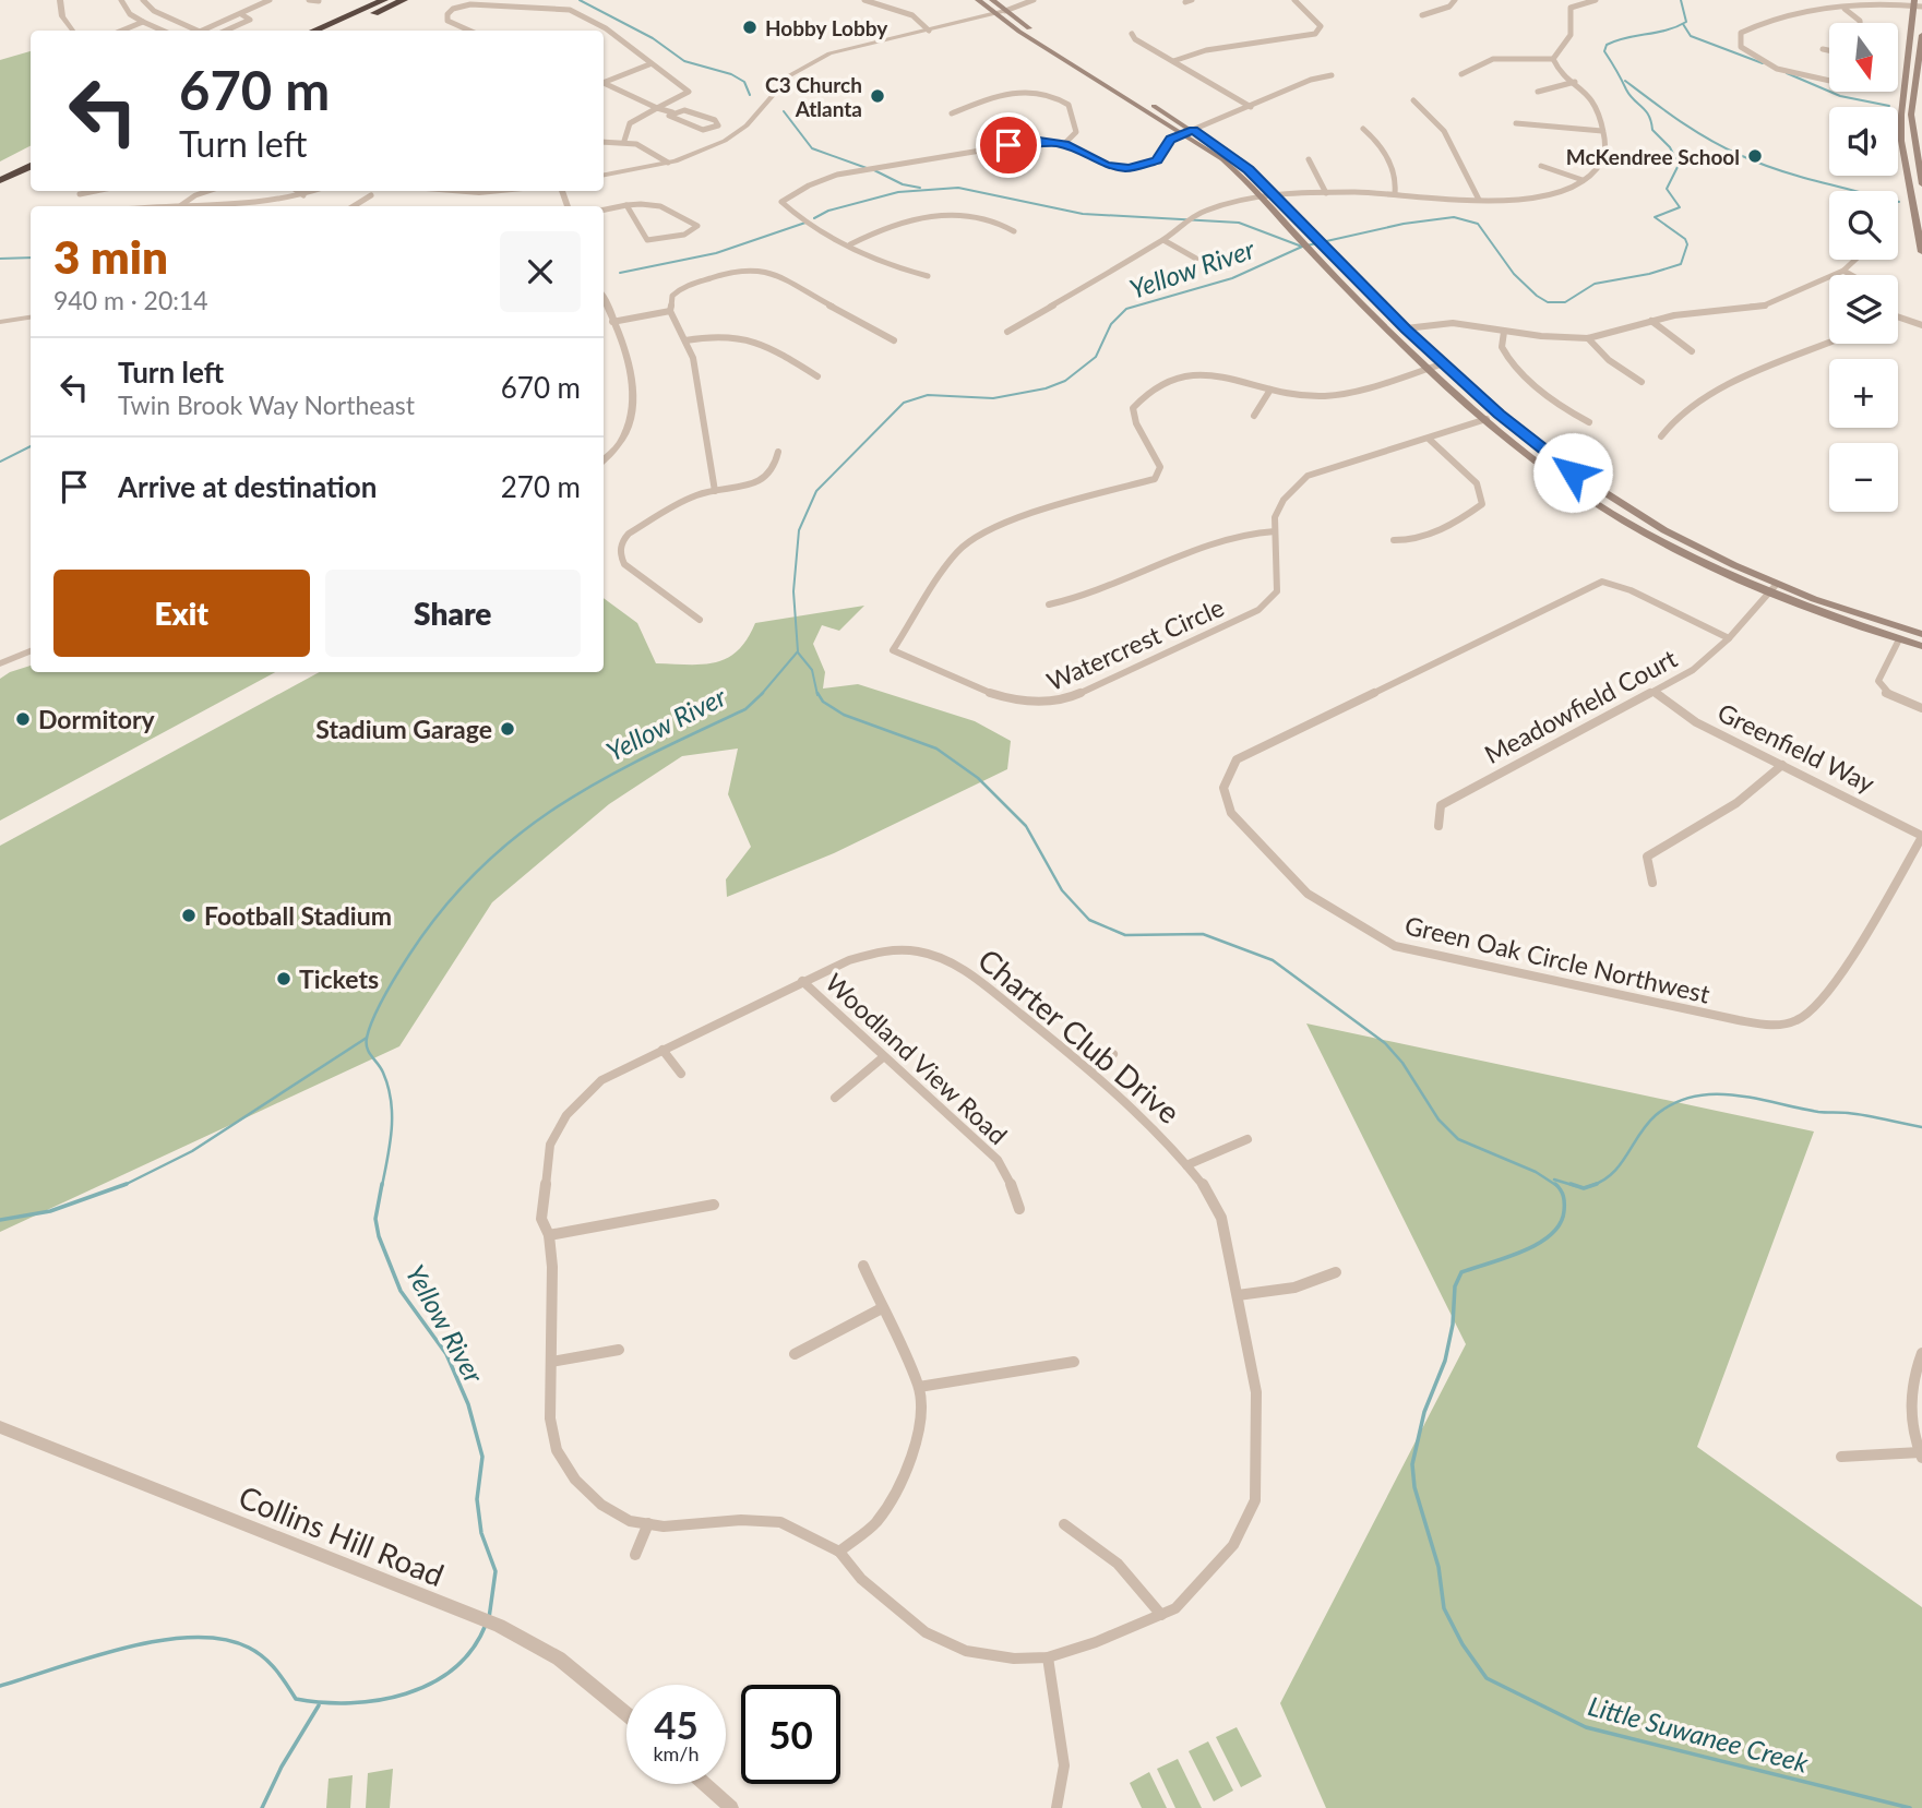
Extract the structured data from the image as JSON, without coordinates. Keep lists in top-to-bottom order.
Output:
{
  "streets": {
    "street": [
      "Watercrest Circle",
      "Meadowfield Court",
      "Greenfield Way",
      "Green Oak Circle Northwest",
      "Charter Club Drive",
      "Woodland View Road",
      "Collins Hill Road"
    ]
  },
  "crossings": [
    ["Meadowfield Court", "Greenfield Way"],
    ["Meadowfield Court", "Green Oak Circle Northwest"],
    ["Greenfield Way", "Green Oak Circle Northwest"],
    ["Charter Club Drive", "Woodland View Road"]
  ],
  "water": ["Yellow River", "Little Suwanee Creek"],
  "places": [
    "Hobby Lobby",
    "C3 Church Atlanta",
    "McKendree School",
    "Dormitory",
    "Stadium Garage",
    "Football Stadium",
    "Tickets"
  ],
  "north": "bottom",
  "page": {
    "map_buttons": ["+", "−"],
    "turn": ["670 m", "Turn left"],
    "heading": ["3 min", "940 m · 20:14"],
    "list": [
      {
        "name": "Turn left",
        "note": "Twin Brook Way Northeast",
        "value": "670 m"
      },
      {
        "name": "Arrive at destination",
        "value": "270 m"
      }
    ],
    "buttons": ["Exit", "Share"],
    "speed": "45 km/h",
    "limit": "50"
  }
}
